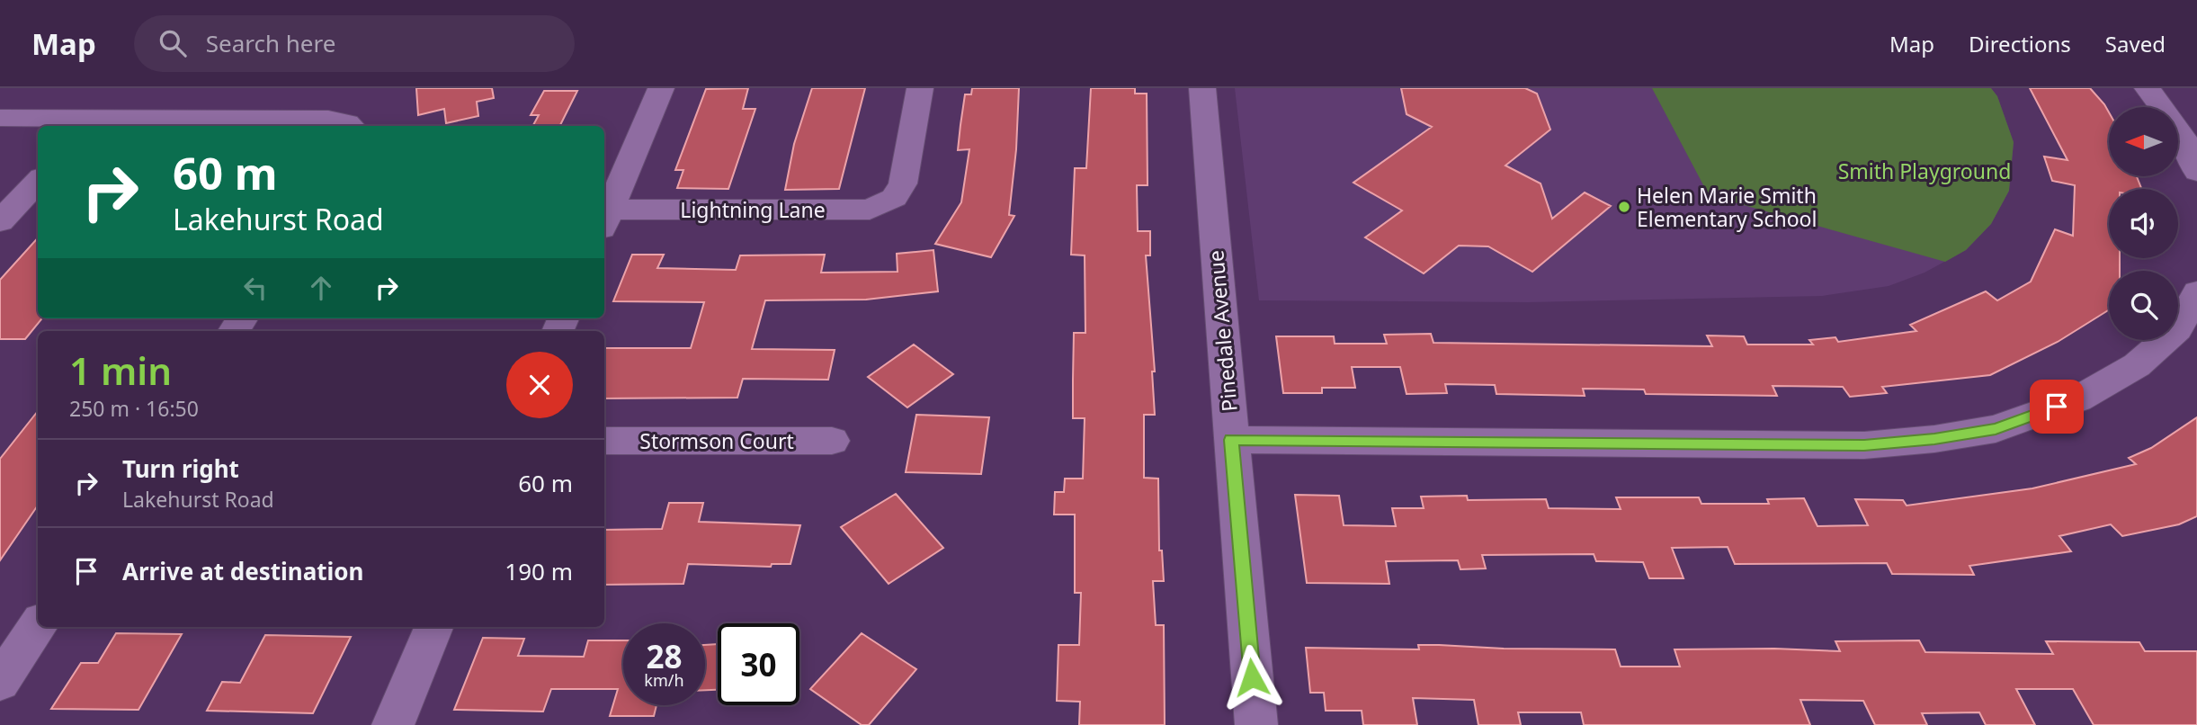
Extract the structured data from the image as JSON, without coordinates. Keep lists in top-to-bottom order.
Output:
{
  "streets": {
    "street": ["Lightning Lane", "Pinedale Avenue", "Stormson Court"]
  },
  "parks": ["Smith Playground"],
  "places": ["Helen Marie Smith Elementary School"],
  "north": "left",
  "page": {
    "header": "Map",
    "search": "Search here",
    "nav": ["Map", "Directions", "Saved"],
    "turn": ["60 m", "Lakehurst Road"],
    "heading": ["1 min", "250 m · 16:50"],
    "list": [
      {
        "name": "Turn right",
        "note": "Lakehurst Road",
        "value": "60 m"
      },
      {
        "name": "Arrive at destination",
        "value": "190 m"
      }
    ],
    "speed": "28 km/h",
    "limit": "30"
  }
}
